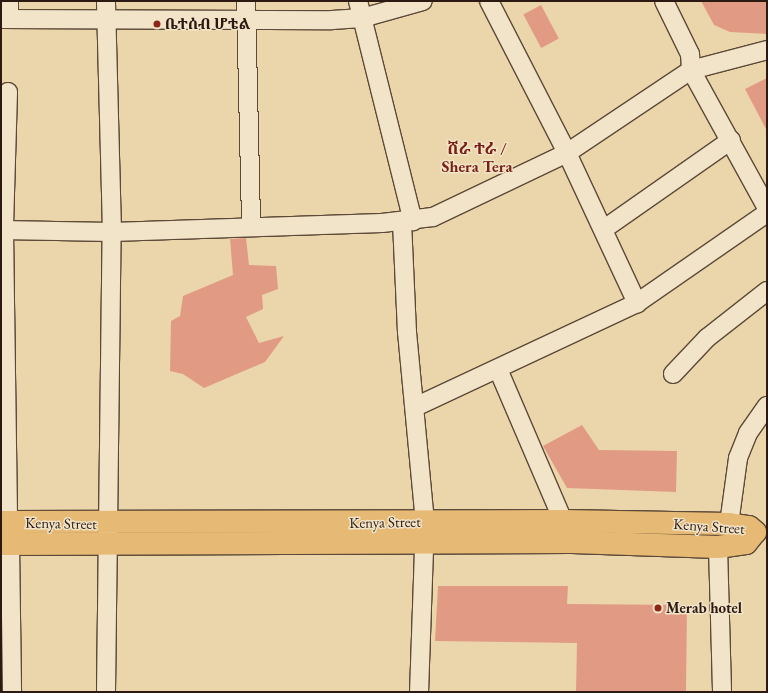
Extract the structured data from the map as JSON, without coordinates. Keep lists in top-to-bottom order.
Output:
{
  "streets": {
    "main road": ["Kenya Street"]
  },
  "districts": ["ሸራ ተራ / Shera Tera"],
  "places": ["ቤተሰብ ሆቴል", "Merab hotel"]
}
